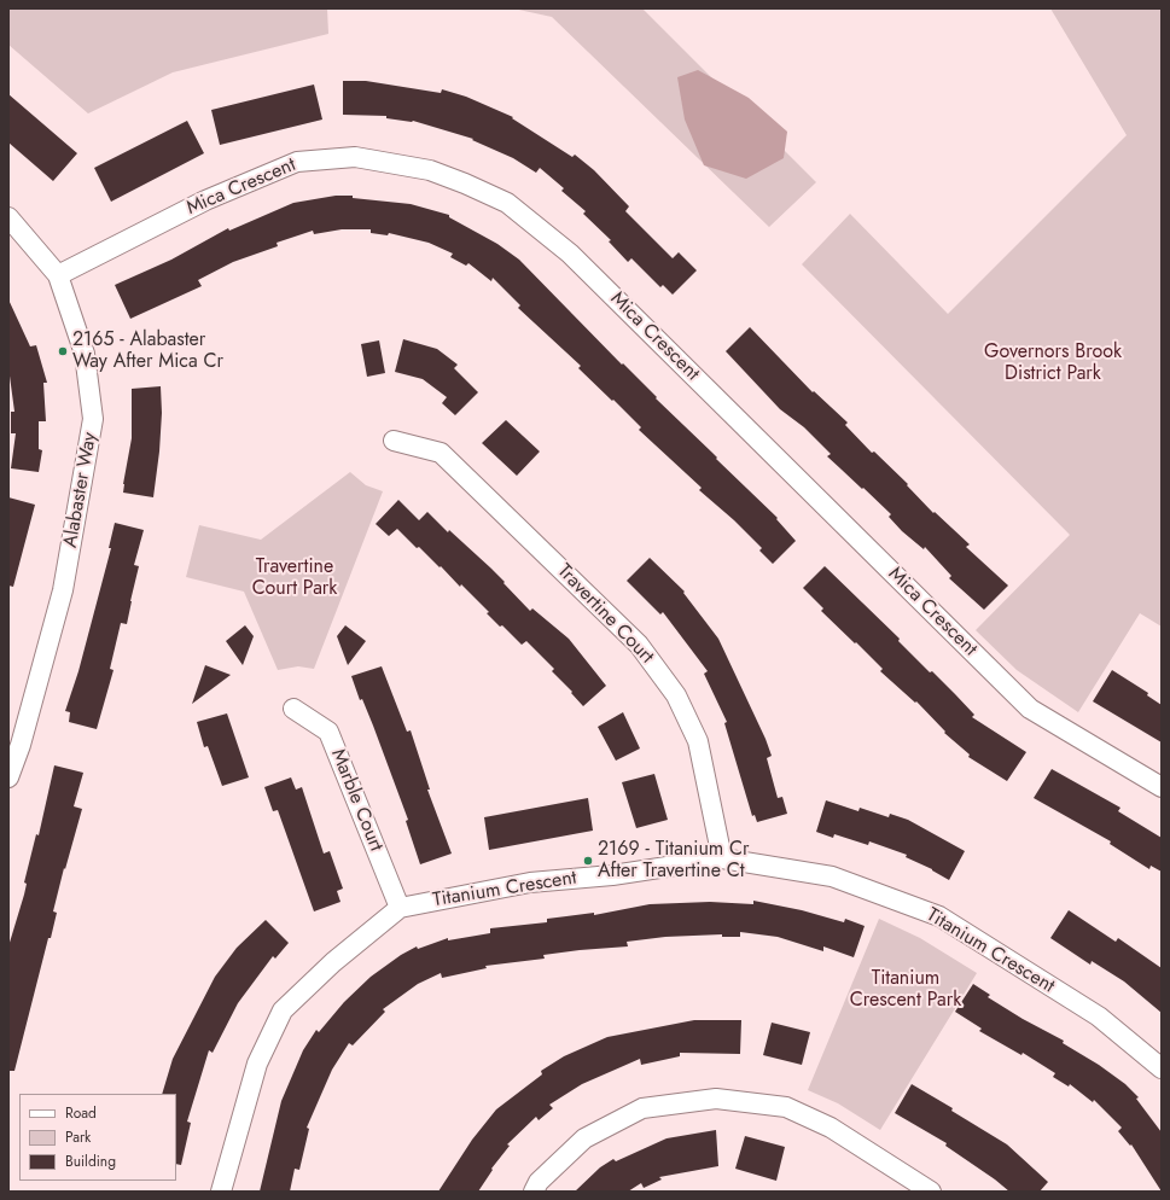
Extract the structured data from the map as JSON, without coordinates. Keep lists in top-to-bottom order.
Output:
{
  "streets": {
    "street": [
      "Mica Crescent",
      "Alabaster Way",
      "Travertine Court",
      "Marble Court",
      "Titanium Crescent"
    ]
  },
  "crossings": [
    ["Mica Crescent", "Alabaster Way"],
    ["Travertine Court", "Titanium Crescent"],
    ["Marble Court", "Titanium Crescent"]
  ],
  "parks": ["Governors Brook District Park", "Travertine Court Park", "Titanium Crescent Park"],
  "places": ["2165 - Alabaster Way After Mica Cr", "2169 - Titanium Cr After Travertine Ct"],
  "legend": ["Road", "Park", "Building"]
}
